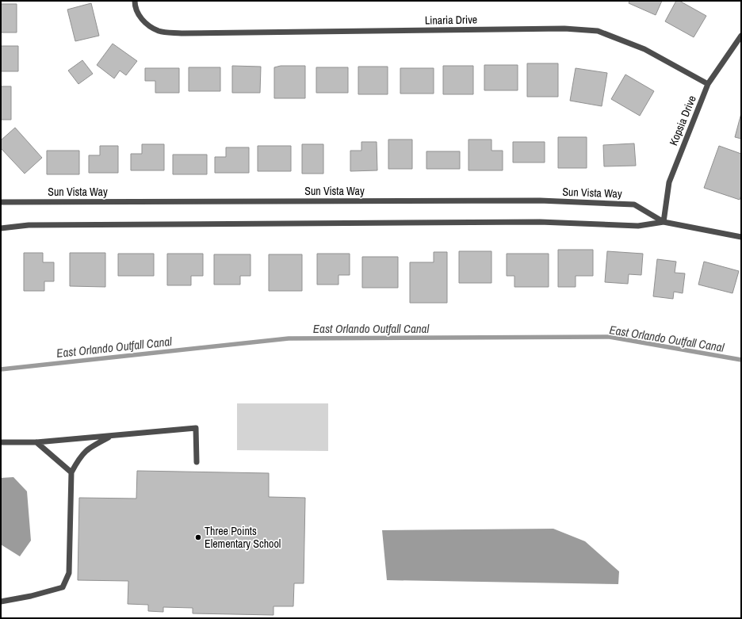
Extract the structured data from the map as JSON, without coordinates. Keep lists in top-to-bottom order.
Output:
{
  "streets": {
    "street": ["Linaria Drive", "Kopsia Drive", "Sun Vista Way"]
  },
  "crossings": [
    ["Linaria Drive", "Kopsia Drive"],
    ["Kopsia Drive", "Sun Vista Way"]
  ],
  "water": ["East Orlando Outfall Canal"],
  "places": ["Three Points Elementary School"]
}
